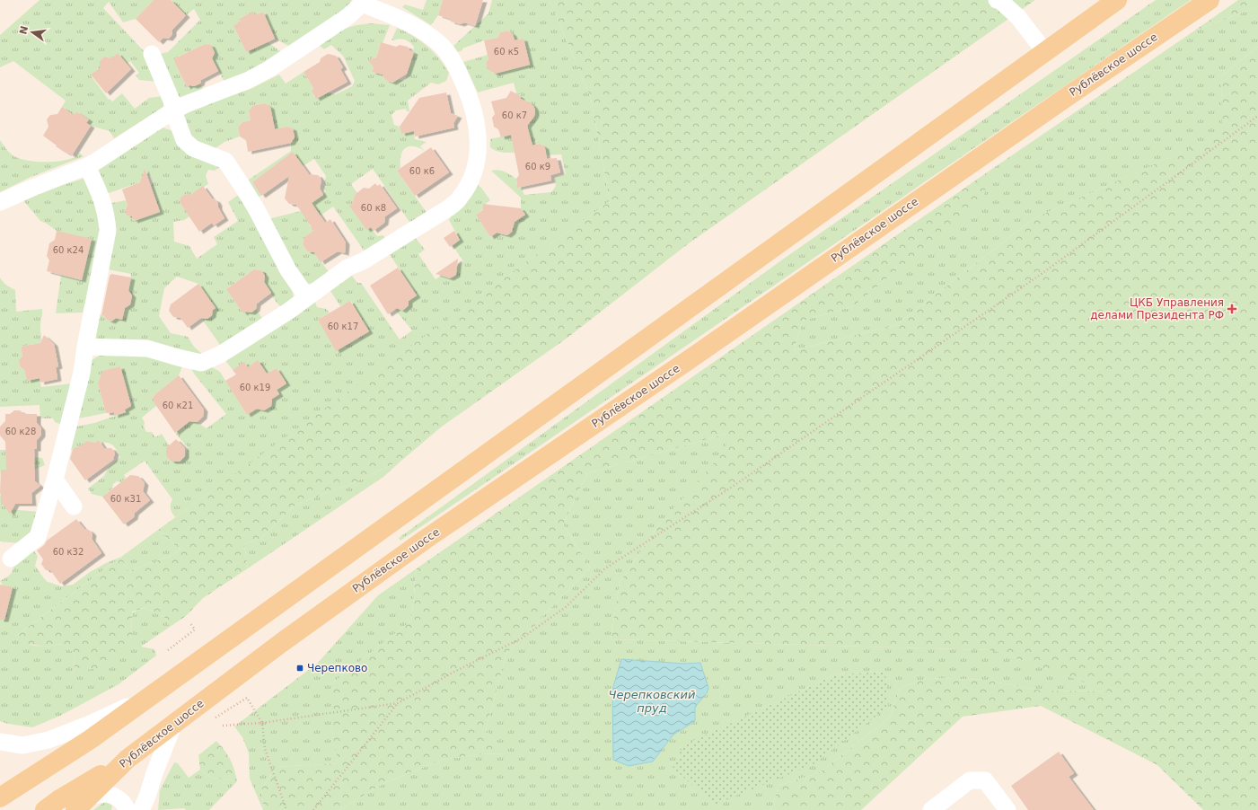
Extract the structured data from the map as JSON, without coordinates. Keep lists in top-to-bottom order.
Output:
{
  "streets": {
    "main road": ["Рублёвское шоссе"]
  },
  "water": ["Черепковский пруд"],
  "places": {
    "health": ["ЦКБ Управления делами Президента РФ"],
    "transit": ["Черепково"]
  },
  "house_numbers": [
    "60 к5",
    "60 к7",
    "60 к9",
    "60 к6",
    "60 к8",
    "60 к24",
    "60 к17",
    "60 к19",
    "60 к21",
    "60 к28",
    "60 к31",
    "60 к32"
  ],
  "north": "left"
}
